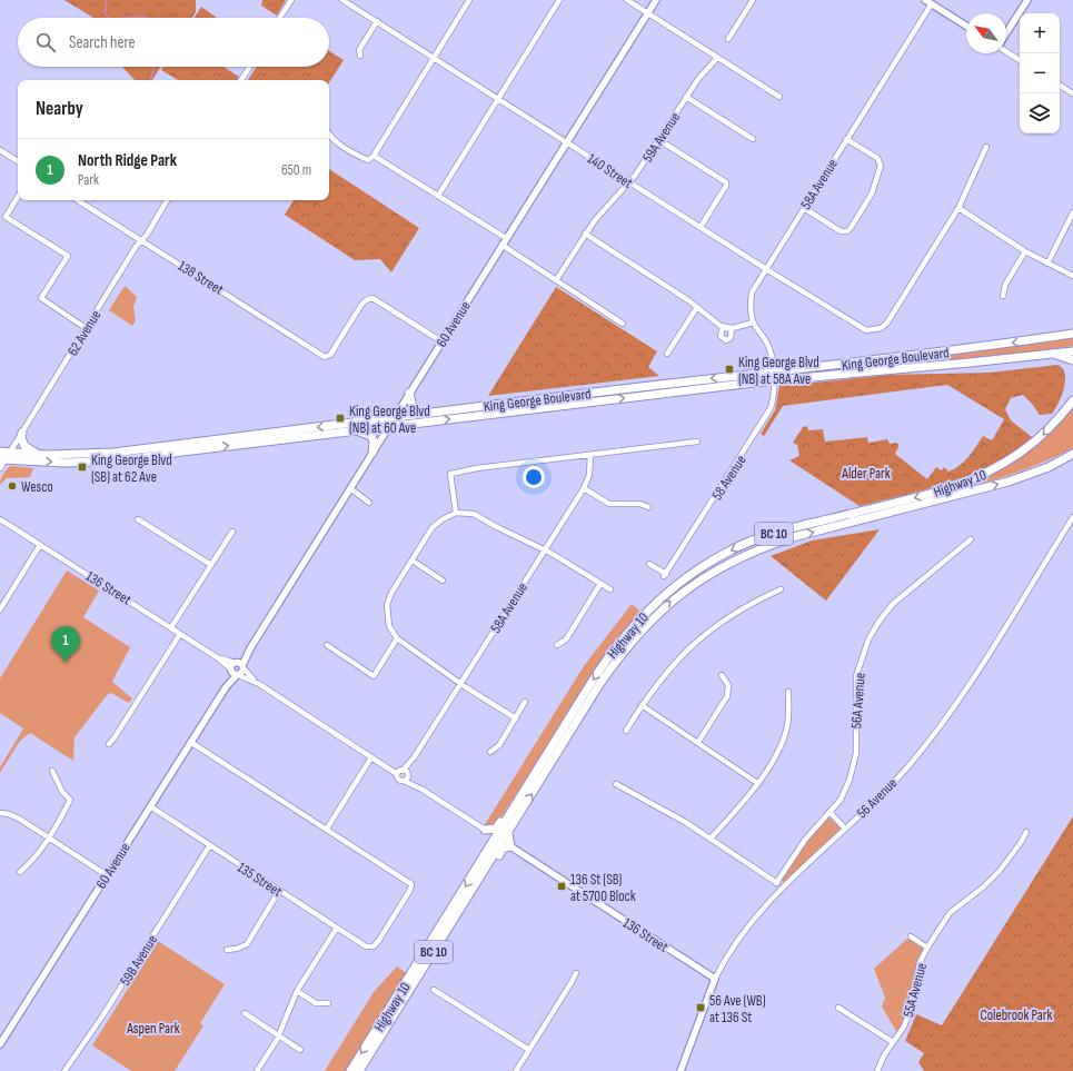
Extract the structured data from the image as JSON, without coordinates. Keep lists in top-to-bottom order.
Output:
{
  "streets": {
    "main road": ["King George Boulevard", "Highway 10", "BC 10"],
    "street": [
      "59A Avenue",
      "140 Street",
      "58A Avenue",
      "138 Street",
      "60 Avenue",
      "62 Avenue",
      "58 Avenue",
      "136 Street",
      "56A Avenue",
      "56 Avenue",
      "135 Street",
      "59B Avenue",
      "55A Avenue"
    ]
  },
  "crossings": [
    ["59A Avenue", "140 Street"],
    ["140 Street", "58A Avenue"],
    ["140 Street", "60 Avenue"],
    ["58A Avenue", "136 Street"],
    ["138 Street", "60 Avenue"],
    ["138 Street", "62 Avenue"],
    ["60 Avenue", "King George Boulevard"],
    ["60 Avenue", "136 Street"],
    ["60 Avenue", "135 Street"],
    ["62 Avenue", "King George Boulevard"],
    ["King George Boulevard", "58 Avenue"],
    ["136 Street", "56 Avenue"],
    ["135 Street", "59B Avenue"]
  ],
  "parks": ["Alder Park", "Colebrook Park", "Aspen Park"],
  "places": {
    "transit": [
      "King George Blvd (NB) at 58A Ave",
      "King George Blvd (NB) at 60 Ave",
      "King George Blvd (SB) at 62 Ave",
      "136 St (SB) at 5700 Block",
      "56 Ave (WB) at 136 St"
    ],
    "other": ["Wesco"]
  },
  "north": "top left",
  "page": {
    "map_buttons": ["+", "−"],
    "search": "Search here",
    "heading": "Nearby",
    "list": [
      {
        "mark": "1",
        "name": "North Ridge Park",
        "note": "Park",
        "value": "650 m"
      }
    ],
    "pins": "1"
  }
}
